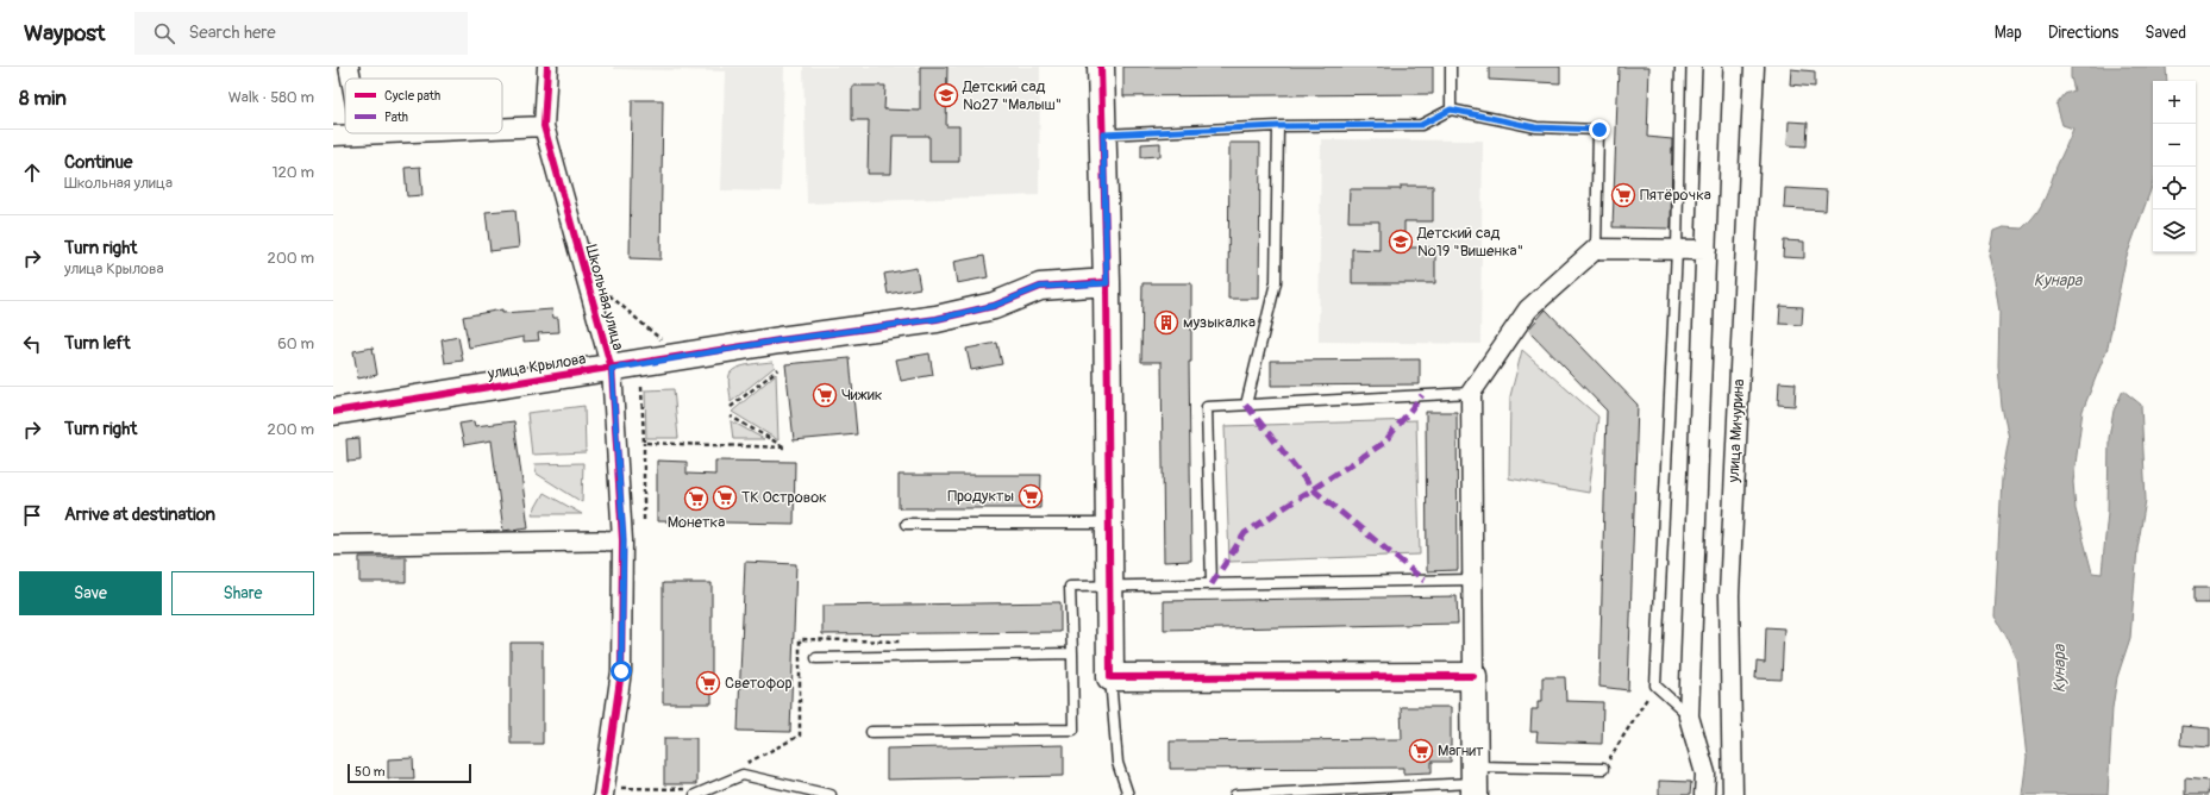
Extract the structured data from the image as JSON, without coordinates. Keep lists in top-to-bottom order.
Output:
{
  "streets": {
    "street": ["Школьная улица", "улица Крылова", "улица Мичурина"]
  },
  "crossings": [
    ["Школьная улица", "улица Крылова"]
  ],
  "water": ["Кунара"],
  "places": {
    "school or university": ["Детский сад №27 \"Малыш\"", "Детский сад №19 \"Вишенка\""],
    "supermarket": [
      "Пятёрочка",
      "Чижик",
      "Продукты",
      "ТК Островок",
      "Монетка",
      "Светофор",
      "Магнит"
    ],
    "building": ["музыкалка"]
  },
  "legend": ["Cycle path", "Path"],
  "scale_bar": "50 m",
  "page": {
    "header": "Waypost",
    "search": "Search here",
    "nav": ["Map", "Directions", "Saved"],
    "heading": ["8 min", "Walk · 580 m"],
    "map_buttons": ["+", "−"],
    "list": [
      ["Continue", "Школьная улица", "120 m"],
      ["Turn right", "улица Крылова", "200 m"],
      ["Turn left", "60 m"],
      ["Turn right", "200 m"],
      "Arrive at destination"
    ],
    "buttons": ["Save", "Share"],
    "scale": "50 m"
  }
}
